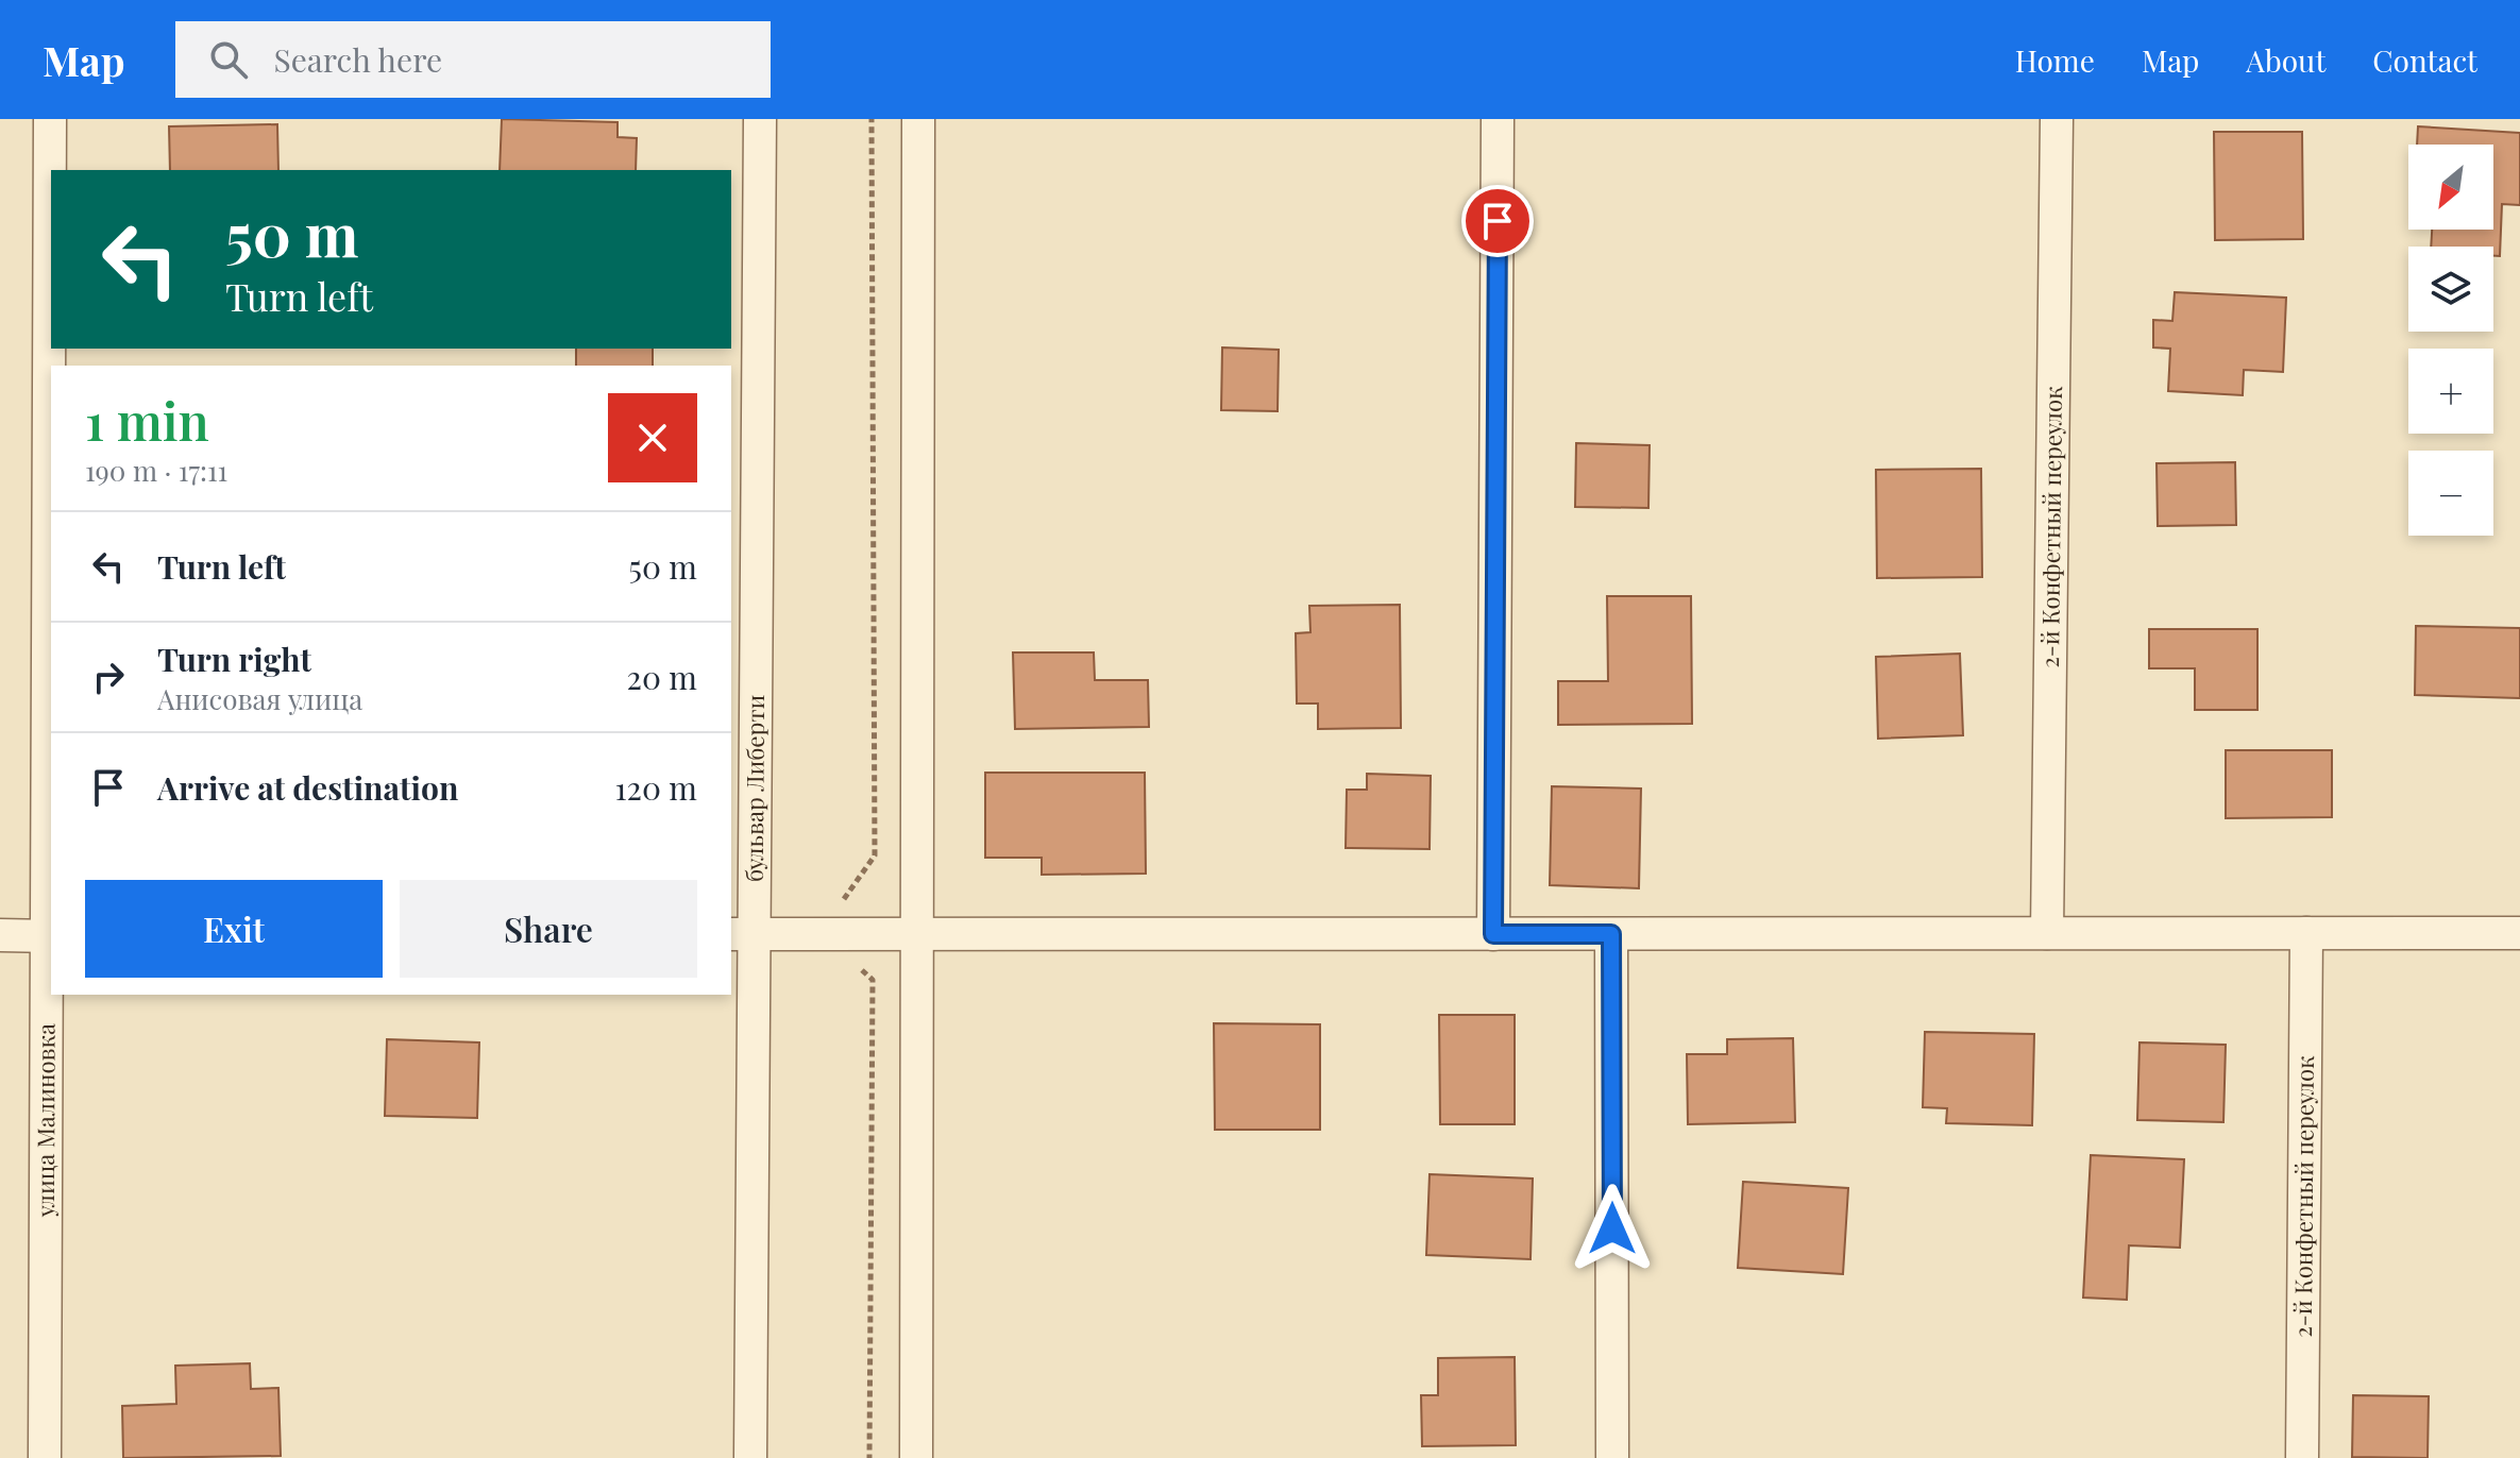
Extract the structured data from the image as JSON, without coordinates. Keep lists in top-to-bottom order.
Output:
{
  "streets": {
    "street": ["2-й Конфетный переулок", "бульвар Либерти", "улица Малиновка"]
  },
  "north": "bottom left",
  "page": {
    "header": "Map",
    "search": "Search here",
    "nav": [
      "Home",
      "Map",
      "About",
      "Contact"
    ],
    "map_buttons": ["+", "−"],
    "turn": ["50 m", "Turn left"],
    "heading": ["1 min", "190 m · 17:11"],
    "list": [
      {
        "name": "Turn left",
        "value": "50 m"
      },
      {
        "name": "Turn right",
        "note": "Анисовая улица",
        "value": "20 m"
      },
      {
        "name": "Arrive at destination",
        "value": "120 m"
      }
    ],
    "buttons": ["Exit", "Share"]
  }
}
